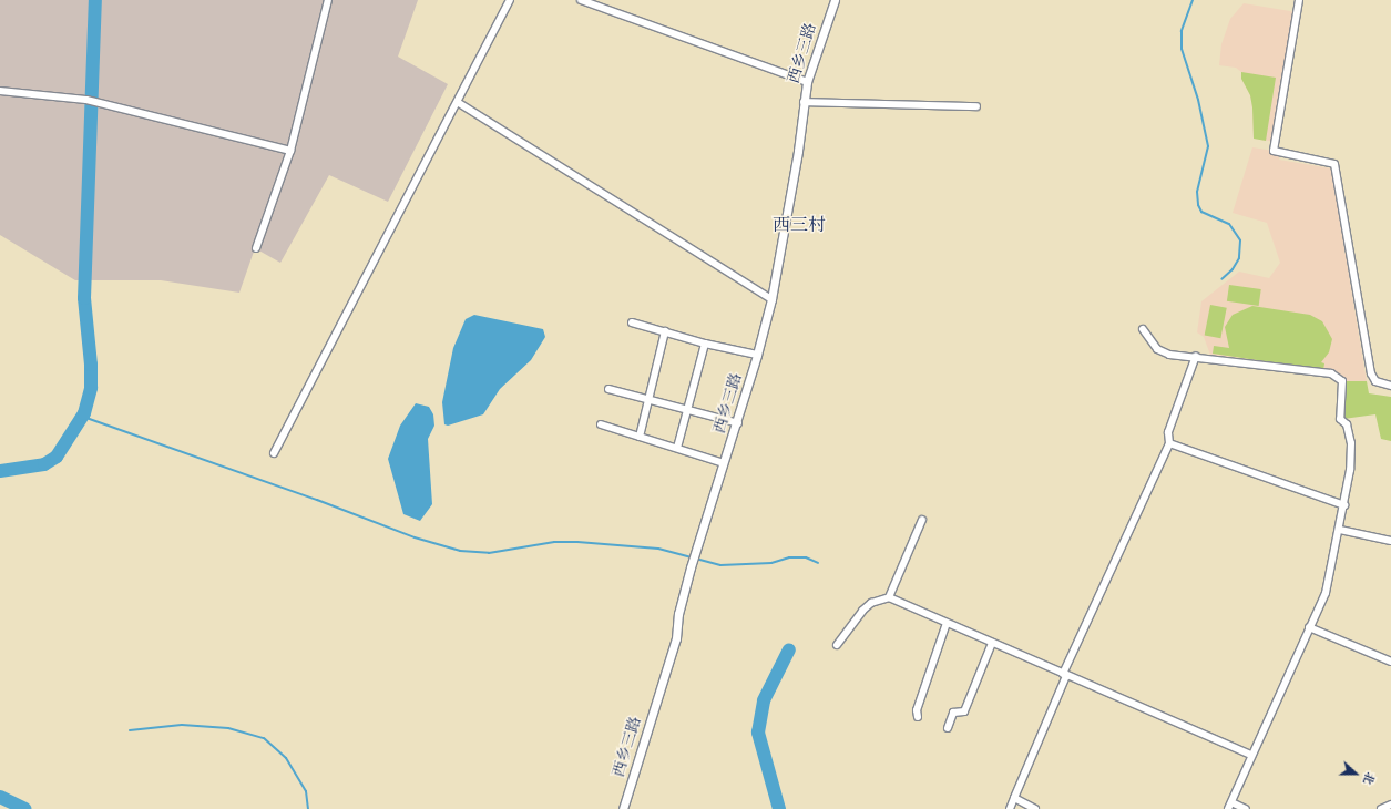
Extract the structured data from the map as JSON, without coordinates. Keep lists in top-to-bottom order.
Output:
{
  "streets": {
    "street": ["西乡三路"]
  },
  "districts": ["西三村"],
  "north": "right"
}
